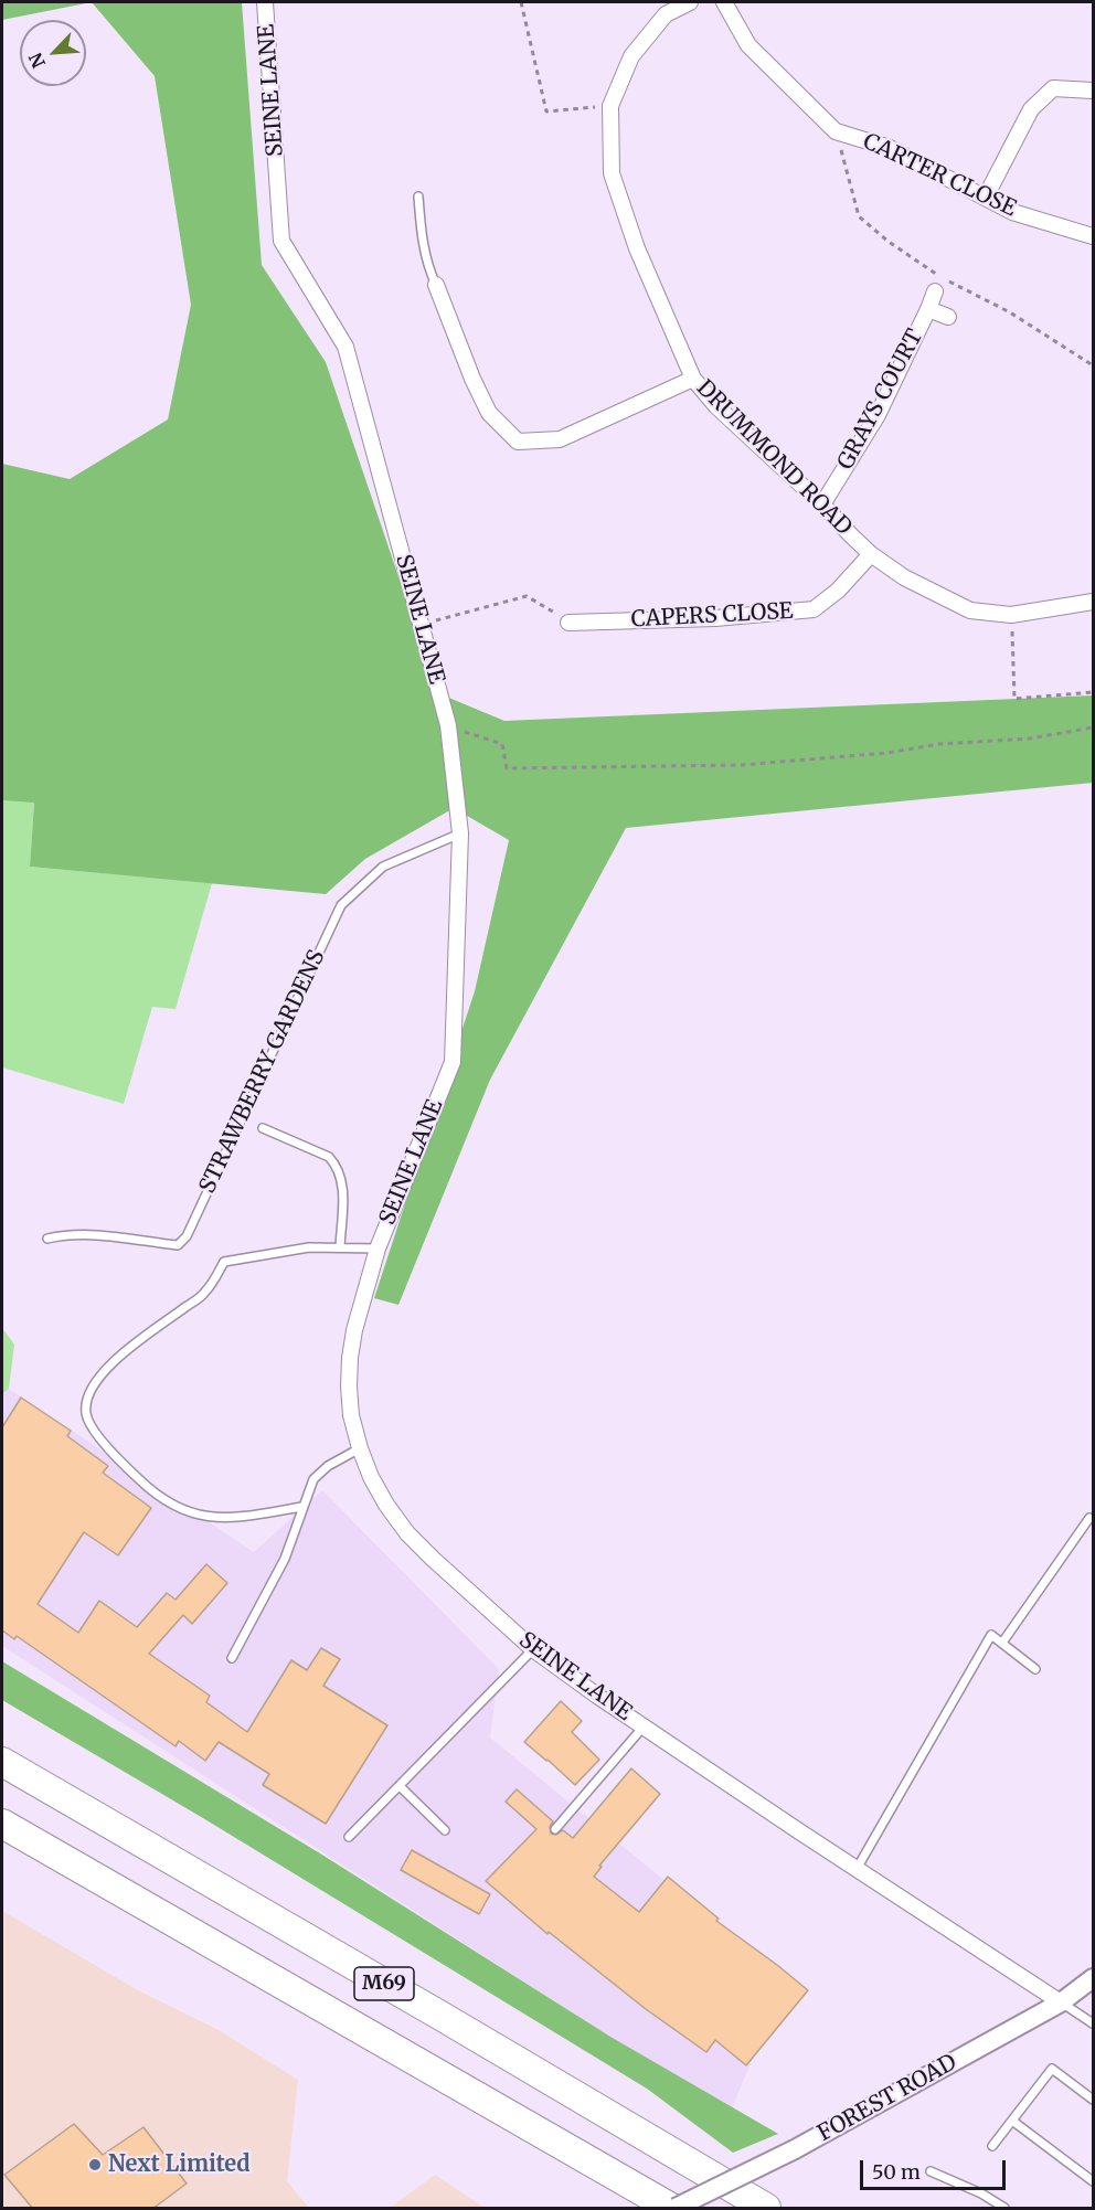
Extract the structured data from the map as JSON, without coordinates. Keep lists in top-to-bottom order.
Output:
{
  "streets": {
    "highway": ["M69"],
    "street": [
      "SEINE LANE",
      "CARTER CLOSE",
      "GRAYS COURT",
      "DRUMMOND ROAD",
      "CAPERS CLOSE",
      "FOREST ROAD"
    ],
    "lane": ["STRAWBERRY GARDENS"]
  },
  "crossings": [
    ["SEINE LANE", "STRAWBERRY GARDENS"],
    ["SEINE LANE", "FOREST ROAD"],
    ["GRAYS COURT", "DRUMMOND ROAD"],
    ["DRUMMOND ROAD", "CAPERS CLOSE"],
    ["M69", "FOREST ROAD"]
  ],
  "places": ["Next Limited"],
  "scale_bar": "50 m",
  "north": "bottom left"
}
